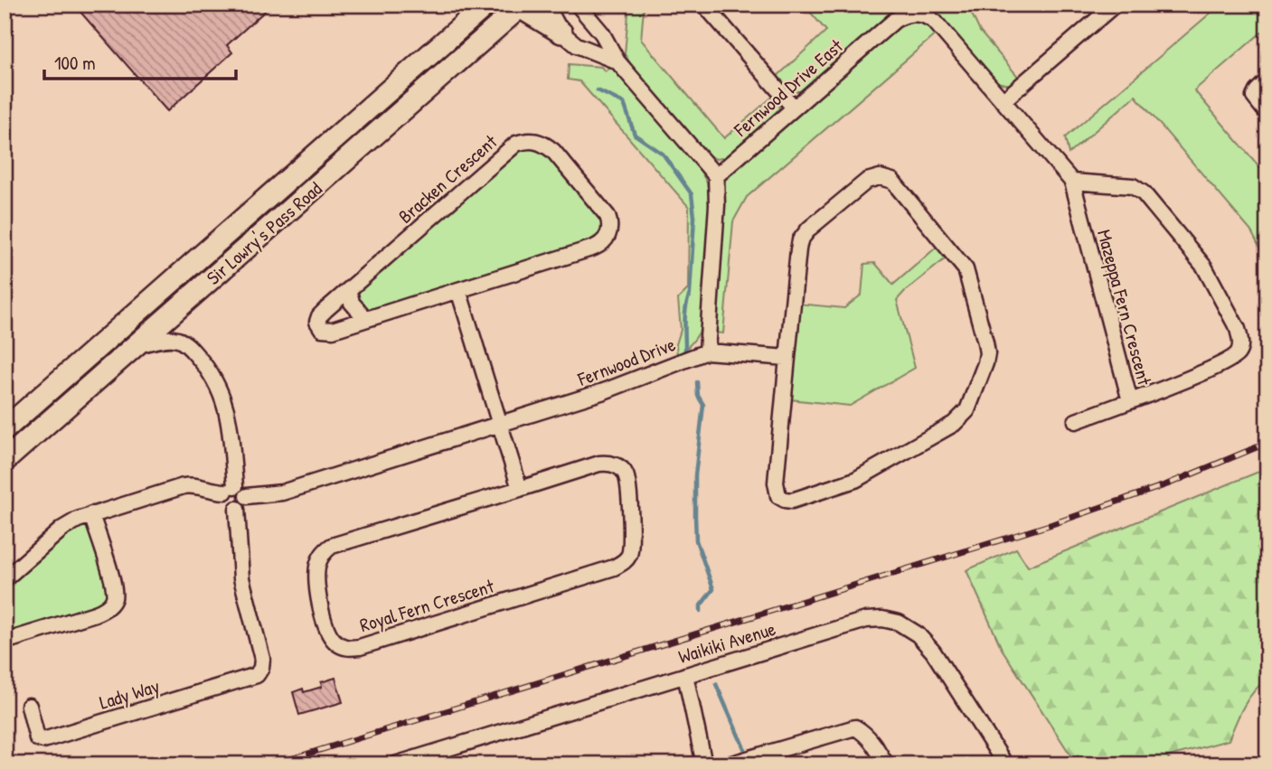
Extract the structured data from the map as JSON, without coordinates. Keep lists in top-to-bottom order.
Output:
{
  "streets": {
    "main road": ["Sir Lowry's Pass Road"],
    "street": [
      "Fernwood Drive East",
      "Bracken Crescent",
      "Mazeppa Fern Crescent",
      "Fernwood Drive",
      "Royal Fern Crescent",
      "Waikiki Avenue",
      "Lady Way"
    ]
  },
  "crossings": [
    ["Fernwood Drive East", "Mazeppa Fern Crescent"],
    ["Fernwood Drive", "Lady Way"]
  ],
  "scale_bar": "100 m"
}
